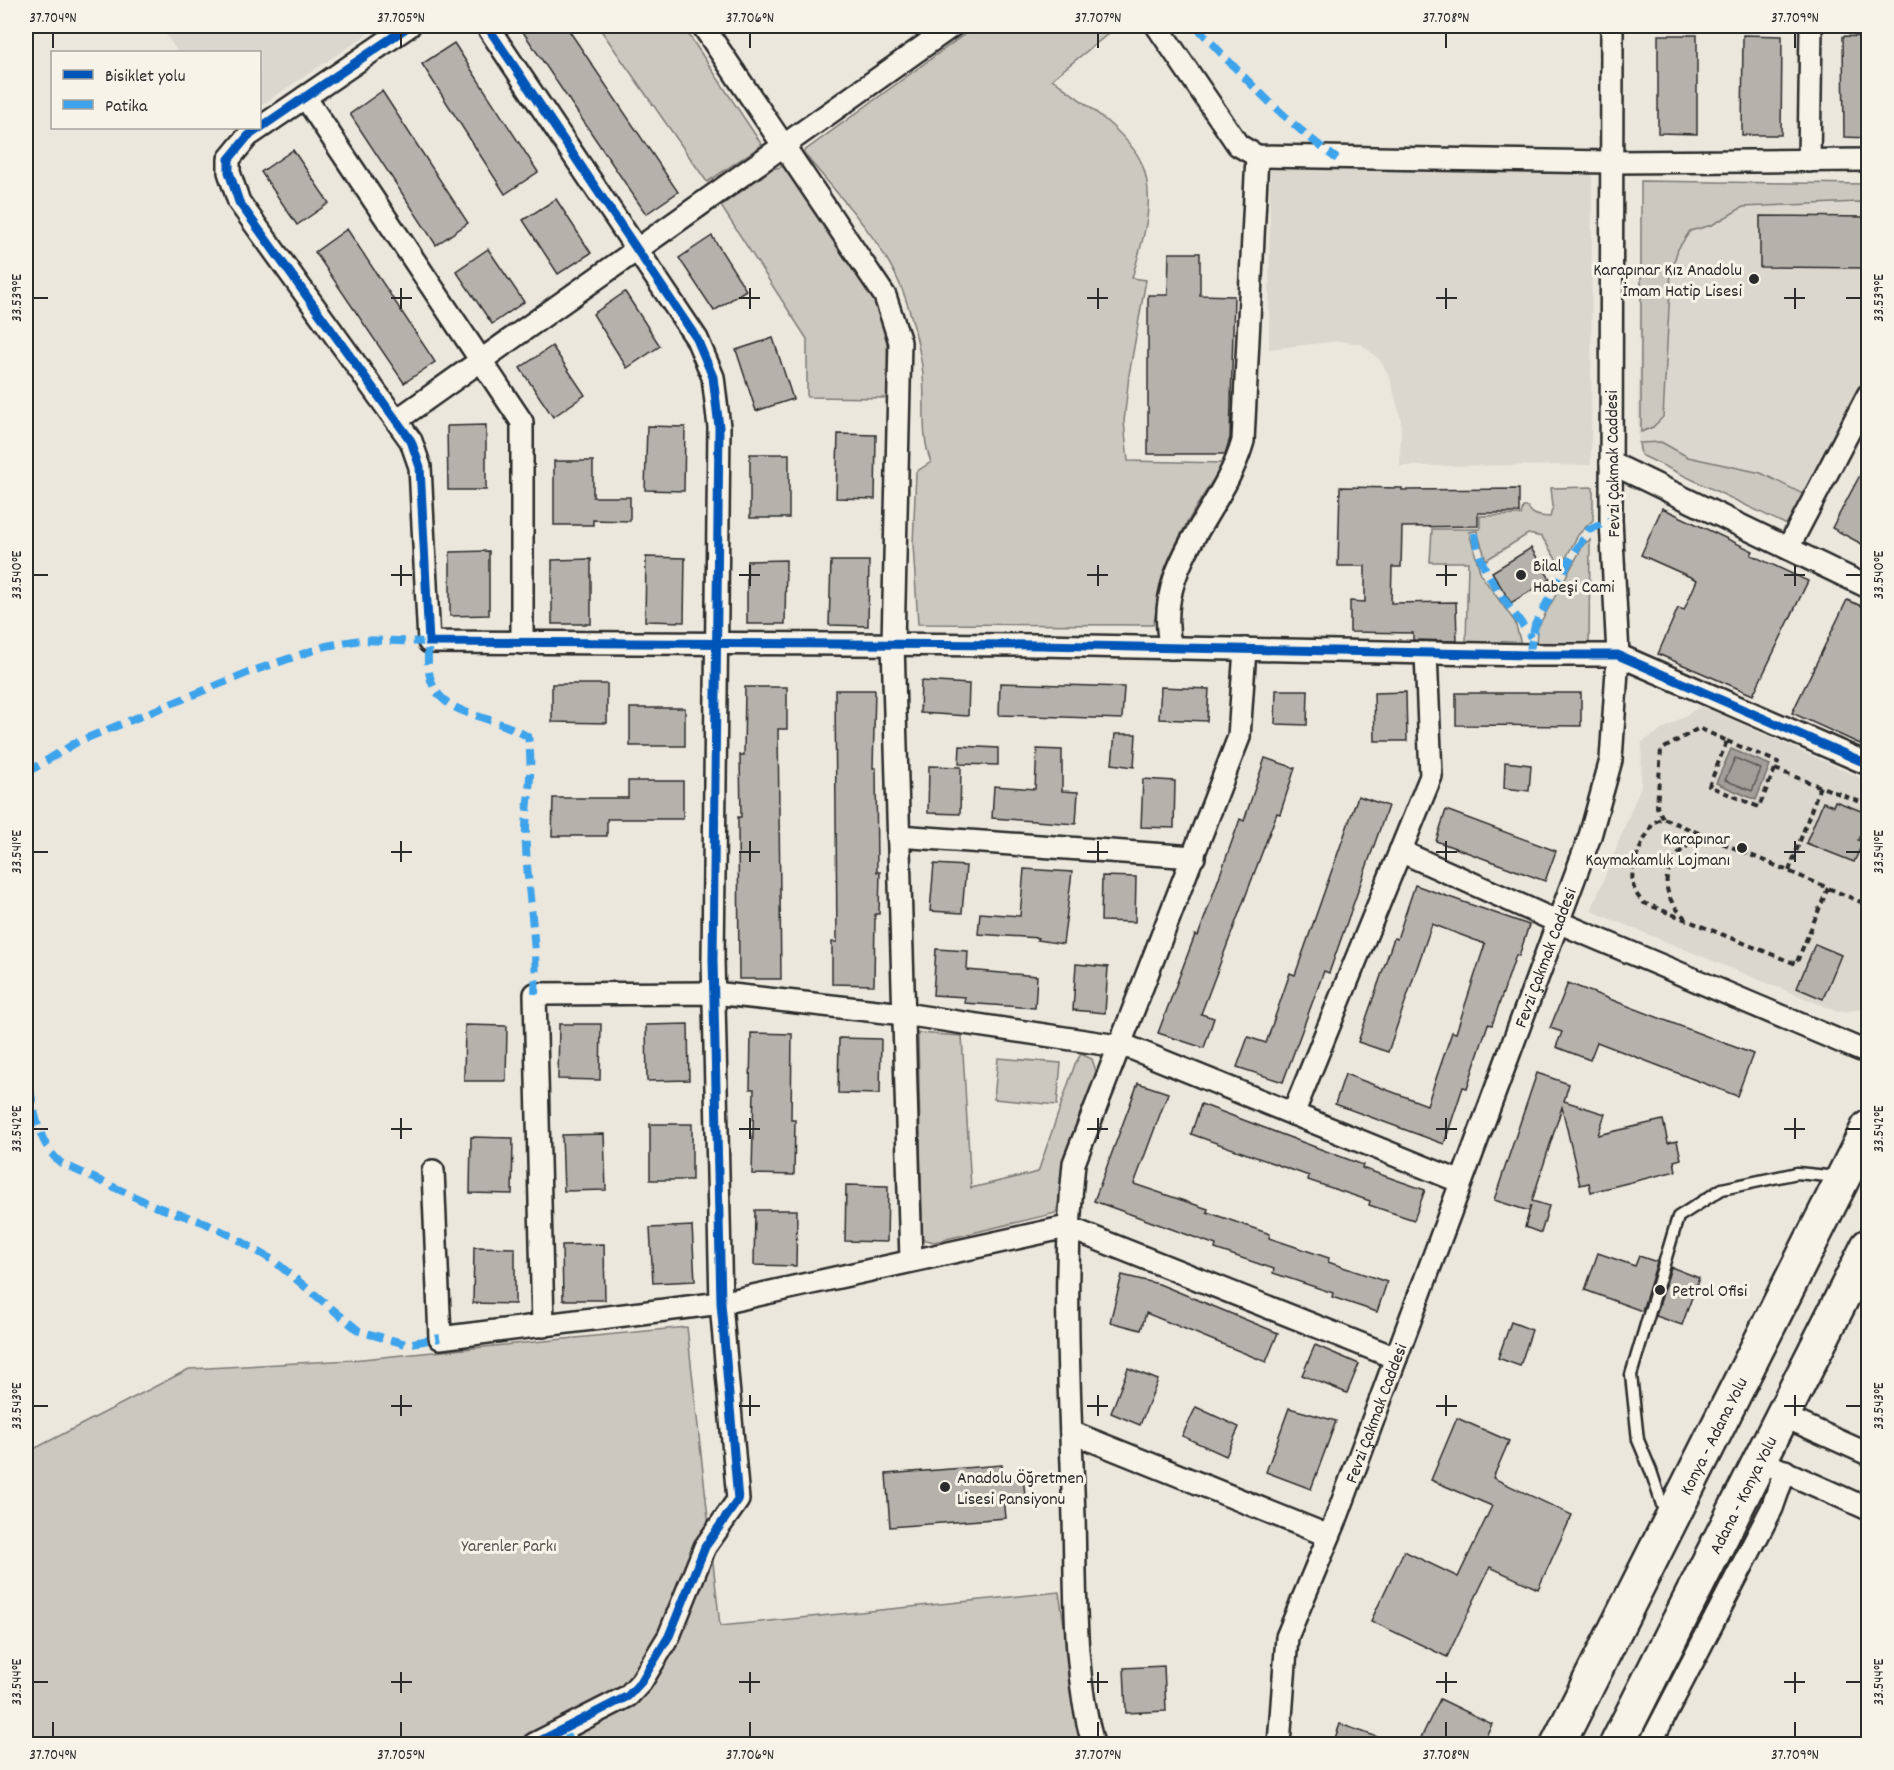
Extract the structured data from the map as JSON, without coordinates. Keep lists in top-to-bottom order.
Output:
{
  "streets": {
    "highway": ["Konya - Adana Yolu", "Adana - Konya Yolu"],
    "street": ["Fevzi Çakmak Caddesi"]
  },
  "parks": ["Yarenler Parkı"],
  "places": [
    "Karapınar Kız Anadolu İmam Hatip Lisesi",
    "Bilal Habeşi Cami",
    "Karapınar Kaymakamlık Lojmanı",
    "Petrol Ofisi",
    "Anadolu Öğretmen Lisesi Pansiyonu"
  ],
  "legend": ["Bisiklet yolu", "Patika"],
  "coordinates": [
    "37.704°N",
    "37.705°N",
    "37.706°N",
    "37.707°N",
    "37.708°N",
    "37.709°N",
    "33.539°E",
    "33.540°E",
    "33.541°E",
    "33.542°E",
    "33.543°E",
    "33.544°E"
  ]
}
